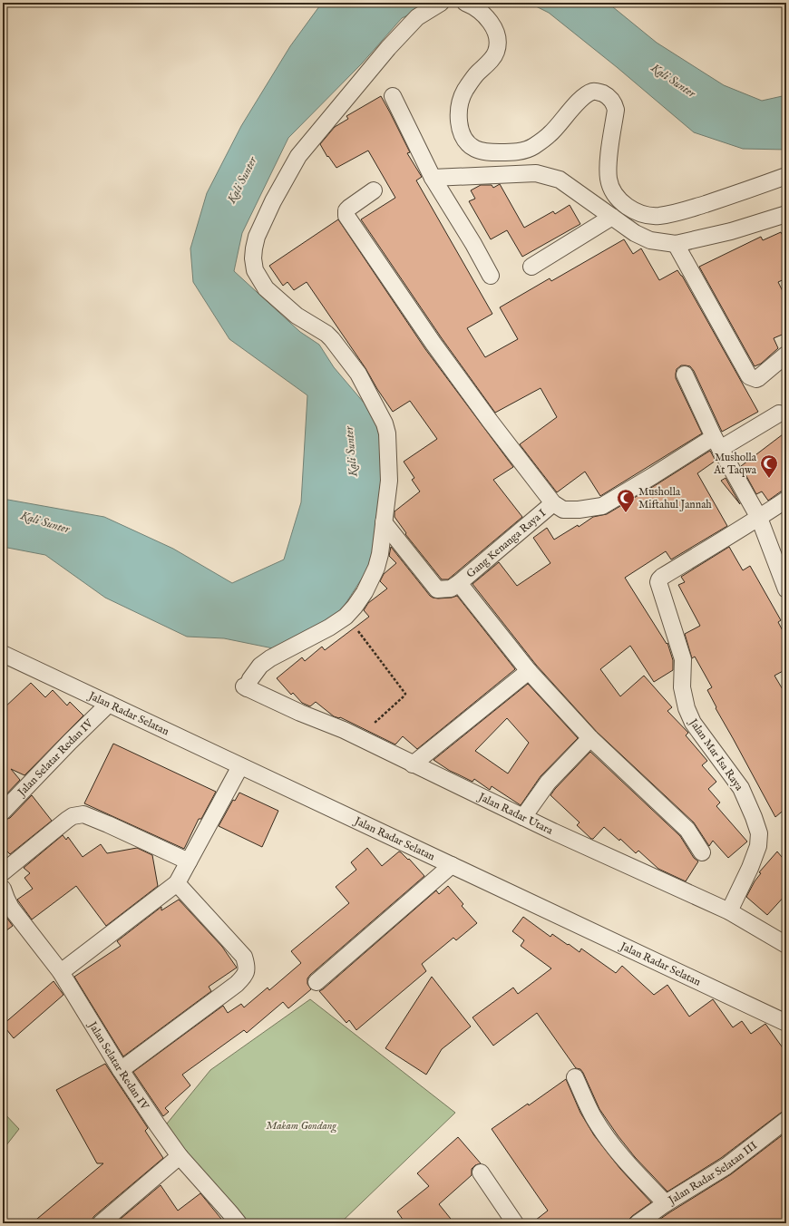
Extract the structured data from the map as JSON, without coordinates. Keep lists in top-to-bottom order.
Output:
{
  "streets": {
    "street": [
      "Gang Kenanga Raya I",
      "Jalan Radar Selatan",
      "Jalan Mar Isa Raya",
      "Jalan Selatar Redan IV",
      "Jalan Radar Utara",
      "Jalan Radar Selatan III"
    ]
  },
  "crossings": [
    ["Jalan Radar Selatan", "Jalan Selatar Redan IV"],
    ["Jalan Mar Isa Raya", "Jalan Radar Utara"]
  ],
  "water": ["Kali Sunter"],
  "parks": ["Makam Gondang"],
  "places": {
    "mosque": ["Musholla At Taqwa", "Musholla Miftahul Jannah"]
  }
}
